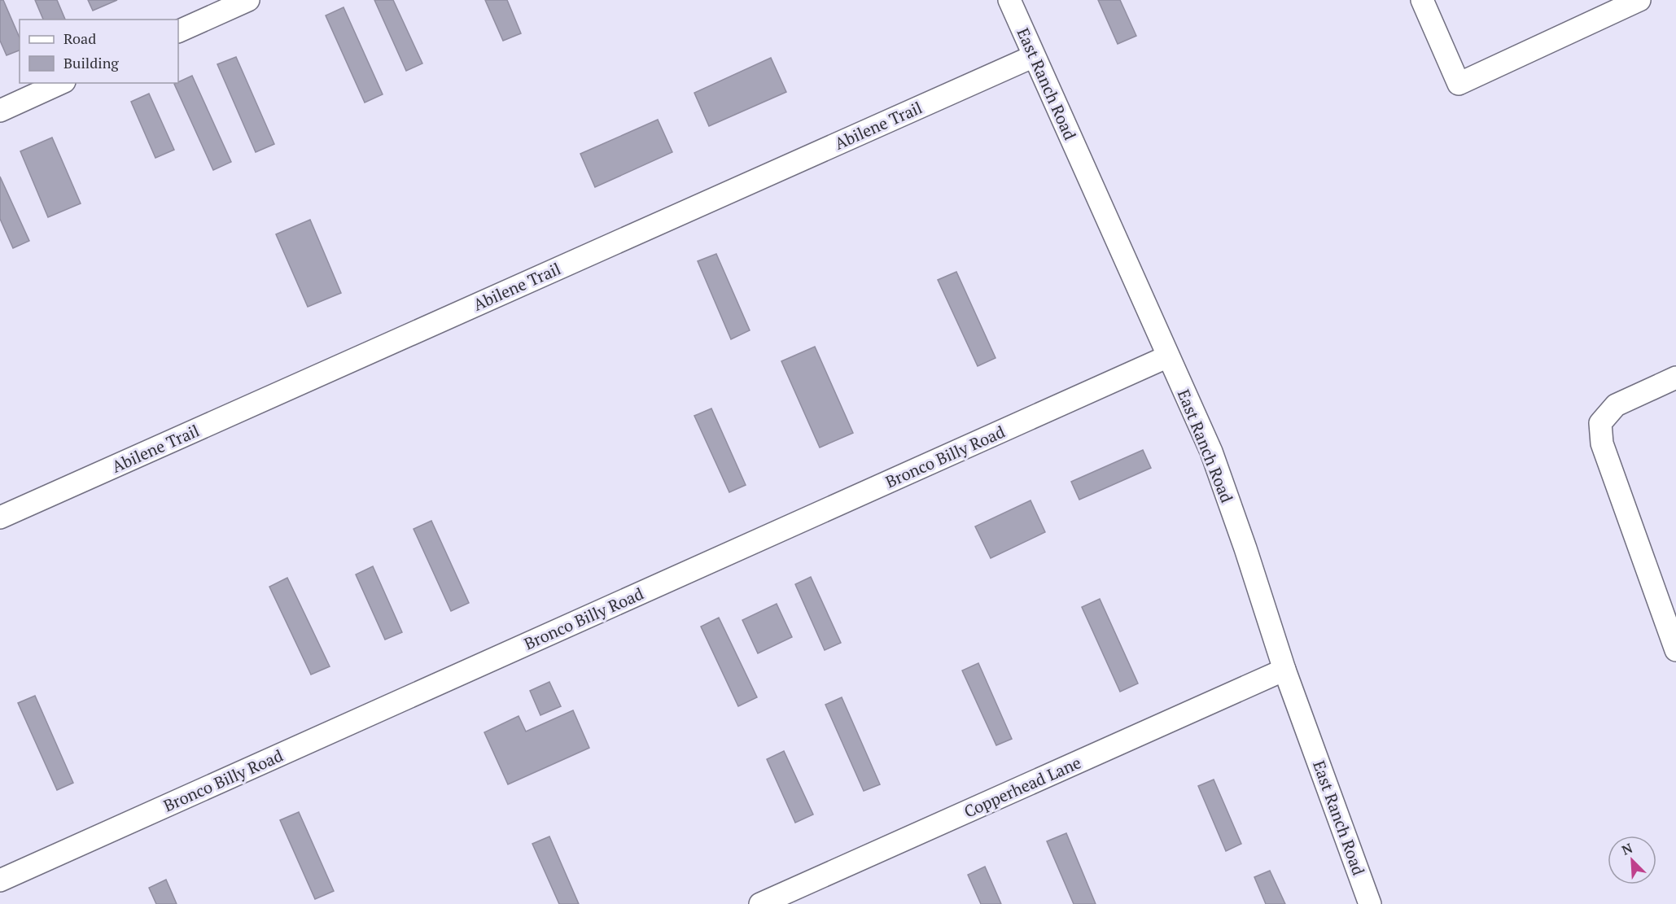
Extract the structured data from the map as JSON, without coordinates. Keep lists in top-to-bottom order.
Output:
{
  "streets": {
    "street": [
      "East Ranch Road",
      "Abilene Trail",
      "Bronco Billy Road",
      "Copperhead Lane"
    ]
  },
  "crossings": [
    ["East Ranch Road", "Abilene Trail"],
    ["East Ranch Road", "Bronco Billy Road"],
    ["East Ranch Road", "Copperhead Lane"]
  ],
  "legend": ["Road", "Building"],
  "north": "top left"
}
